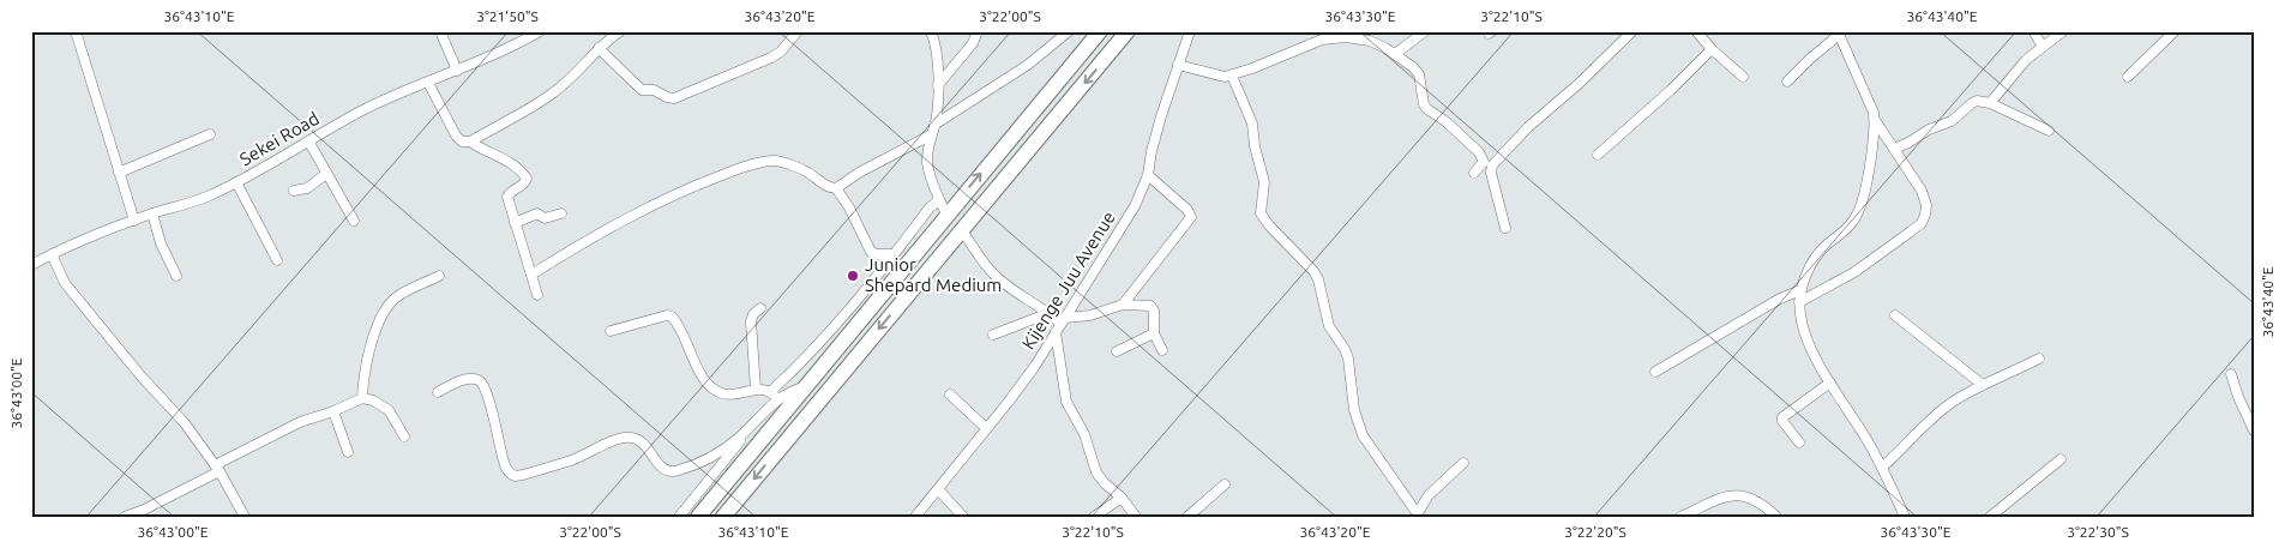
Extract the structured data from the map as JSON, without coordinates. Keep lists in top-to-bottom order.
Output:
{
  "streets": {
    "street": ["Sekei Road", "Kijenge Juu Avenue"]
  },
  "places": ["Junior Shepard Medium"],
  "coordinates": [
    "36°43'10\"E",
    "3°21'50\"S",
    "36°43'20\"E",
    "3°22'00\"S",
    "36°43'30\"E",
    "3°22'10\"S",
    "36°43'40\"E",
    "36°43'00\"E",
    "3°22'20\"S",
    "3°22'30\"S"
  ]
}
